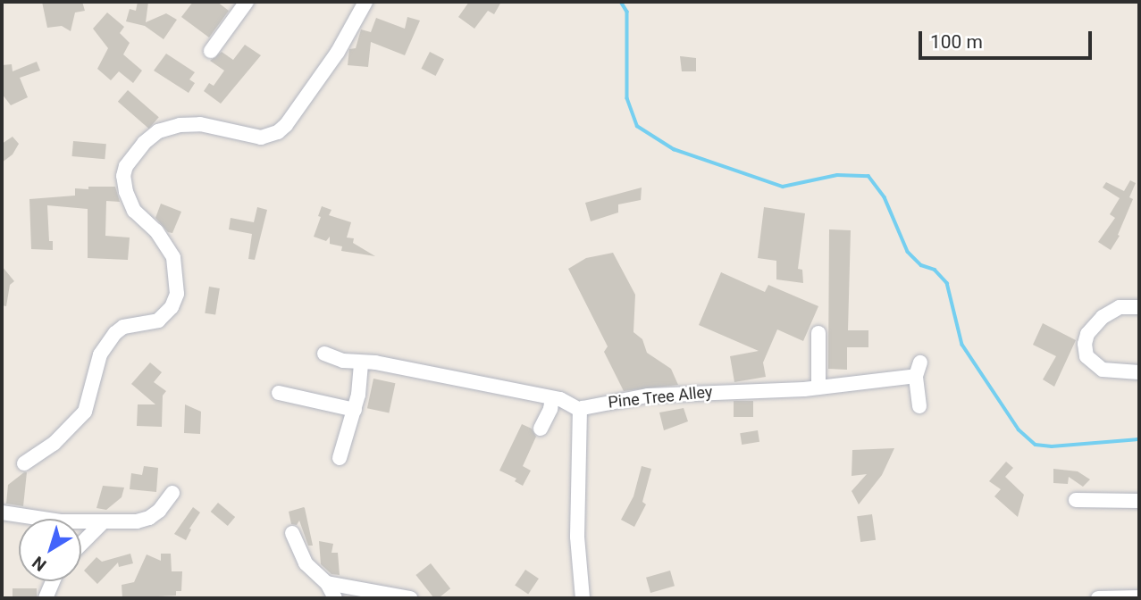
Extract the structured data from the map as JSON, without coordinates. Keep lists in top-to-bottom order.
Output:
{
  "streets": {
    "street": ["Pine Tree Alley"]
  },
  "scale_bar": "100 m",
  "north": "bottom left"
}
